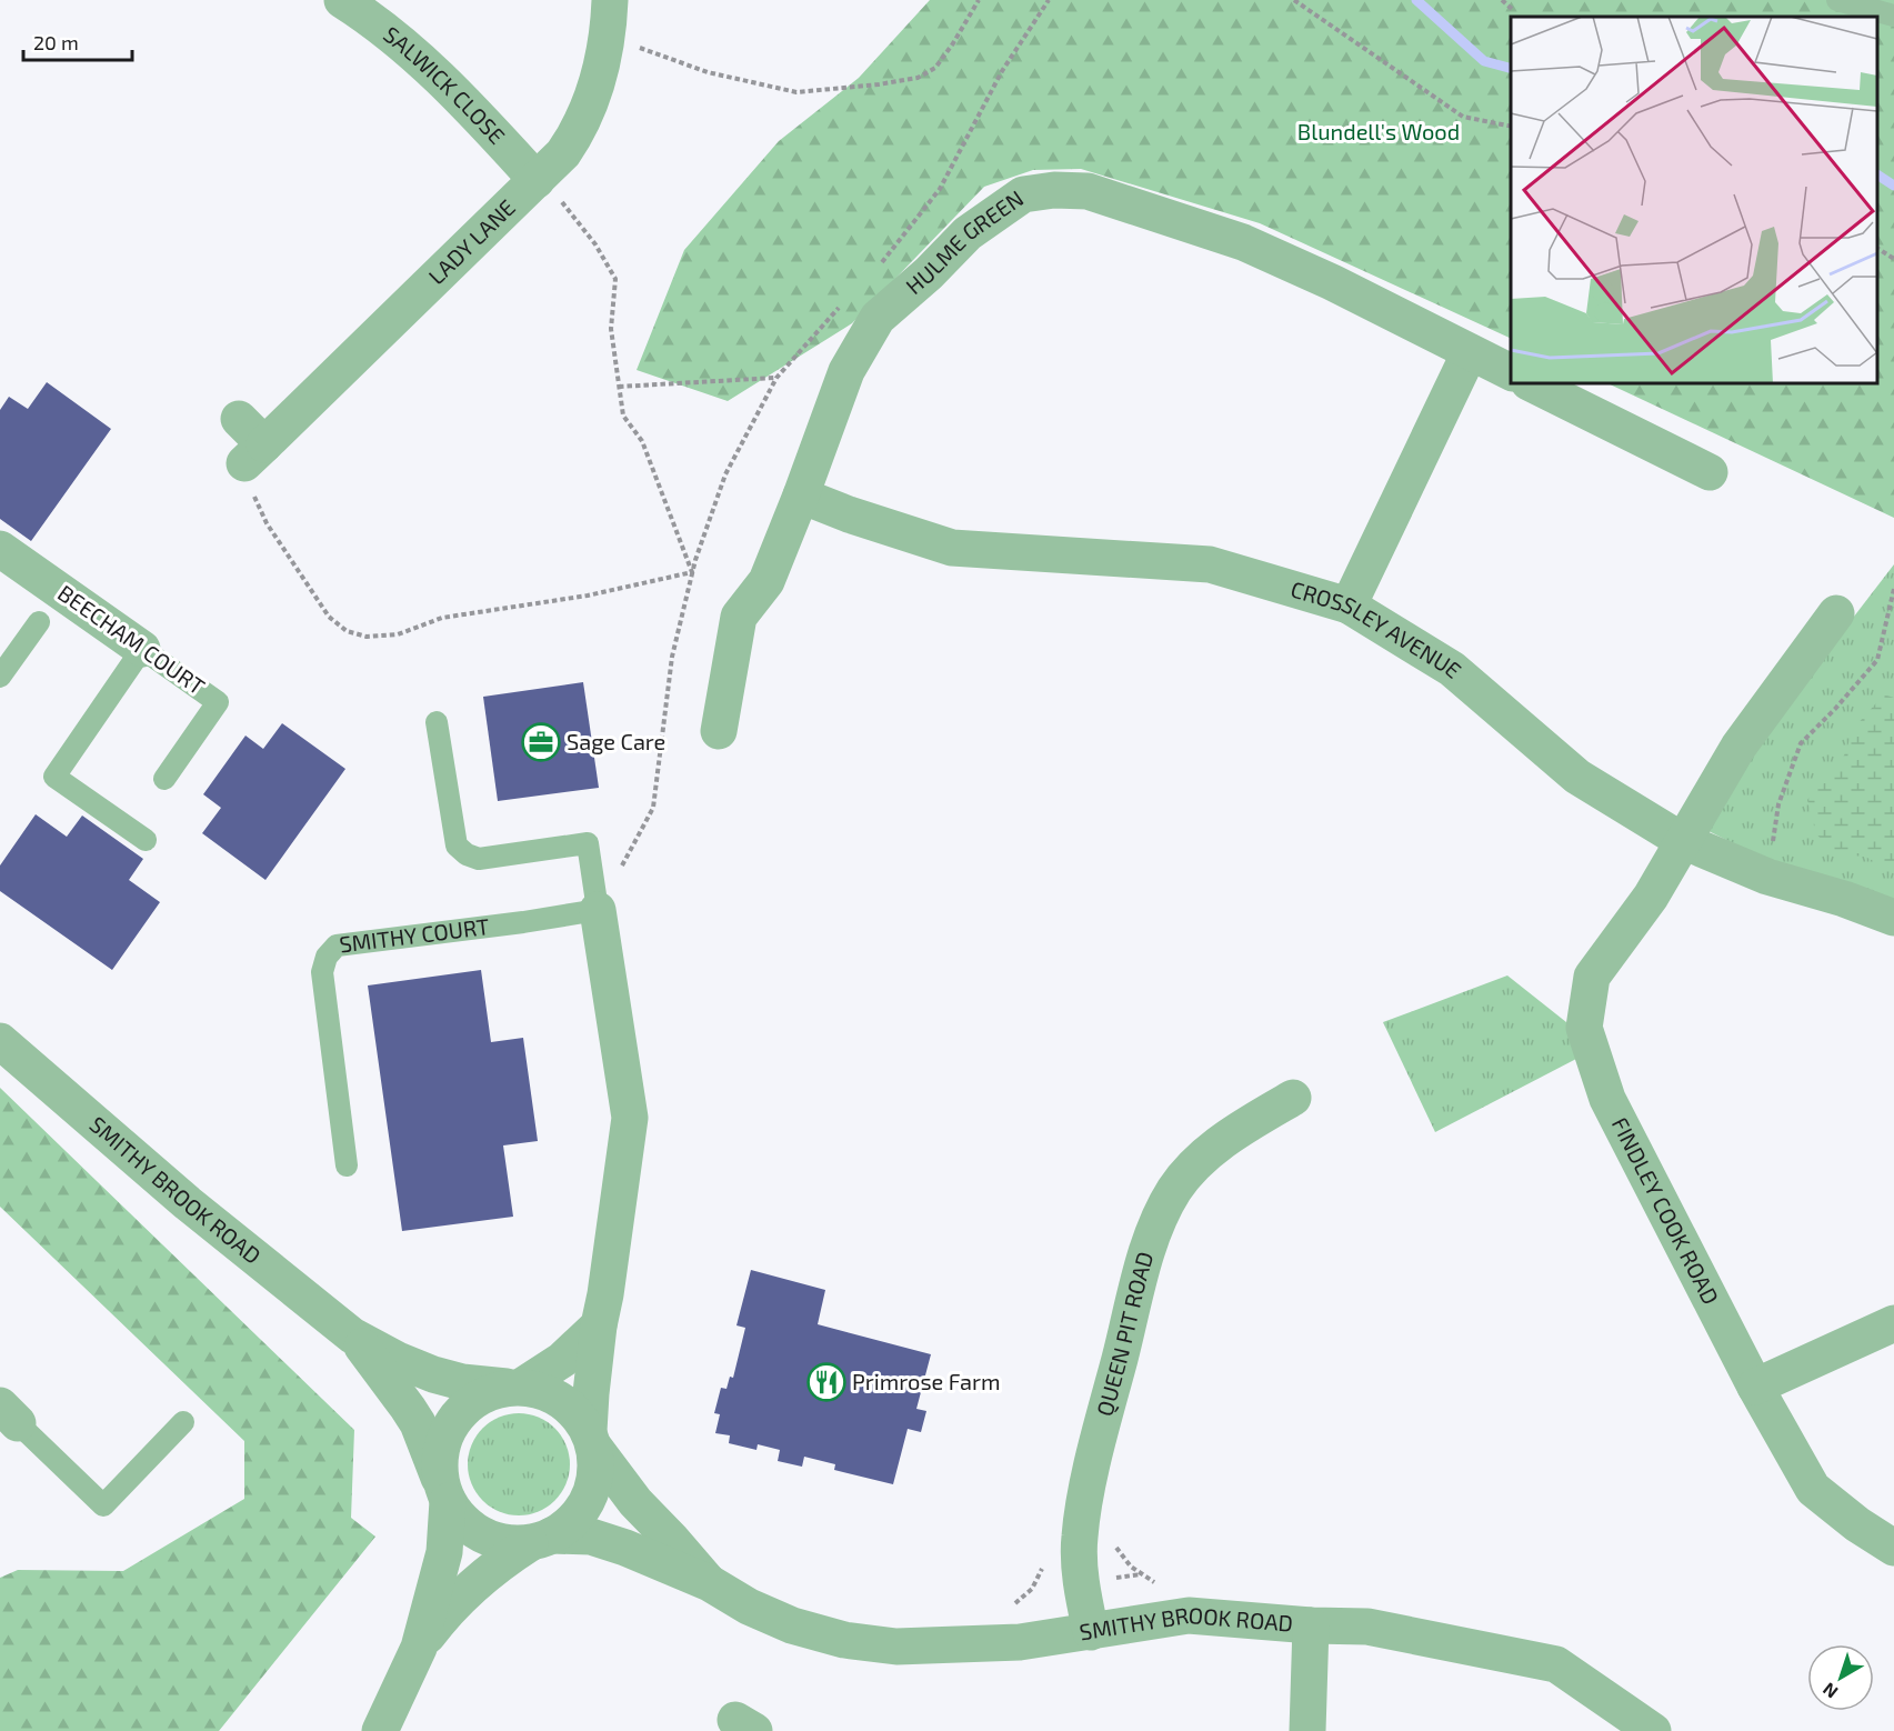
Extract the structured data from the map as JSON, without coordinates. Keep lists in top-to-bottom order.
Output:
{
  "streets": {
    "street": [
      "SALWICK CLOSE",
      "LADY LANE",
      "HULME GREEN",
      "CROSSLEY AVENUE",
      "BEECHAM COURT",
      "SMITHY BROOK ROAD",
      "FINDLEY COOK ROAD",
      "QUEEN PIT ROAD"
    ],
    "lane": ["SMITHY COURT"]
  },
  "crossings": [
    ["SALWICK CLOSE", "LADY LANE"],
    ["HULME GREEN", "CROSSLEY AVENUE"],
    ["CROSSLEY AVENUE", "FINDLEY COOK ROAD"],
    ["SMITHY BROOK ROAD", "QUEEN PIT ROAD"]
  ],
  "parks": ["Blundell's Wood"],
  "places": {
    "office": ["Sage Care"],
    "restaurant": ["Primrose Farm"]
  },
  "scale_bar": "20 m",
  "north": "bottom left"
}
